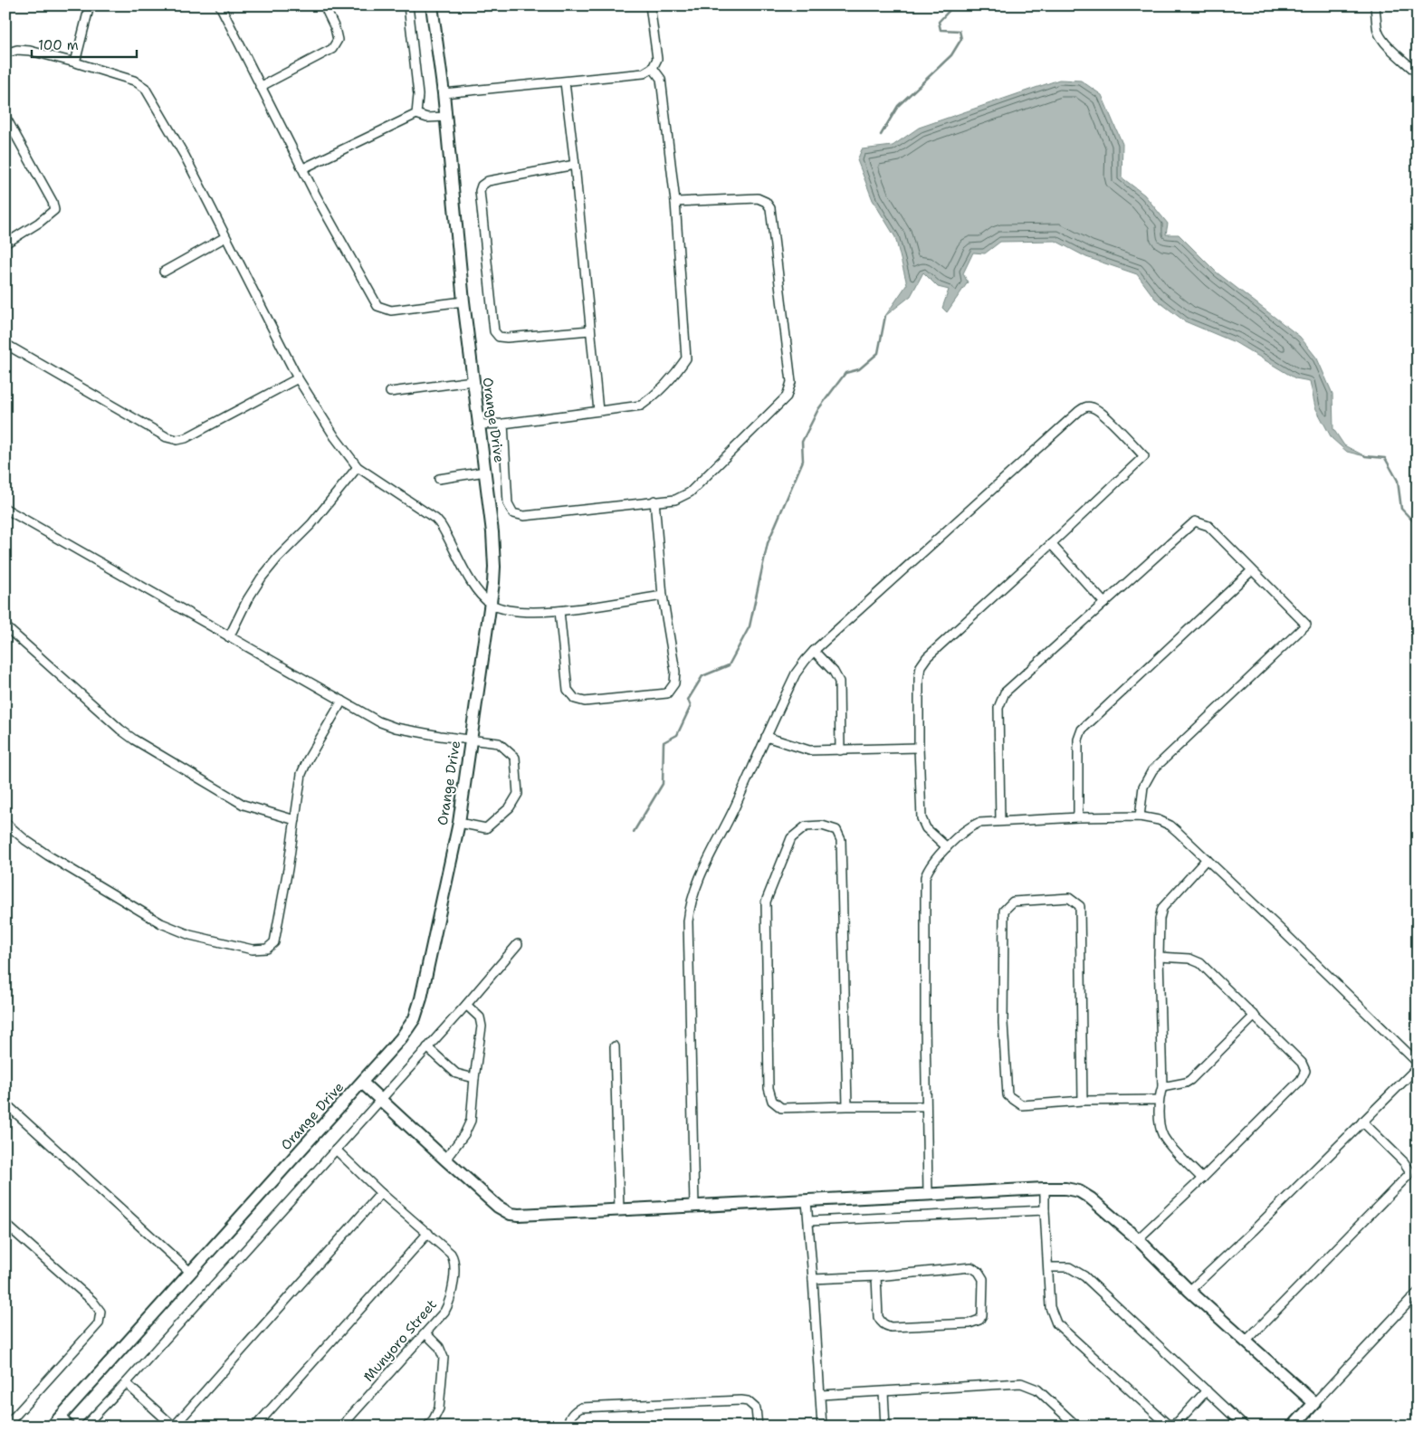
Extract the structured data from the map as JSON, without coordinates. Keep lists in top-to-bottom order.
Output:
{
  "streets": {
    "street": ["Orange Drive", "Munyoro Street"]
  },
  "scale_bar": "100 m"
}
